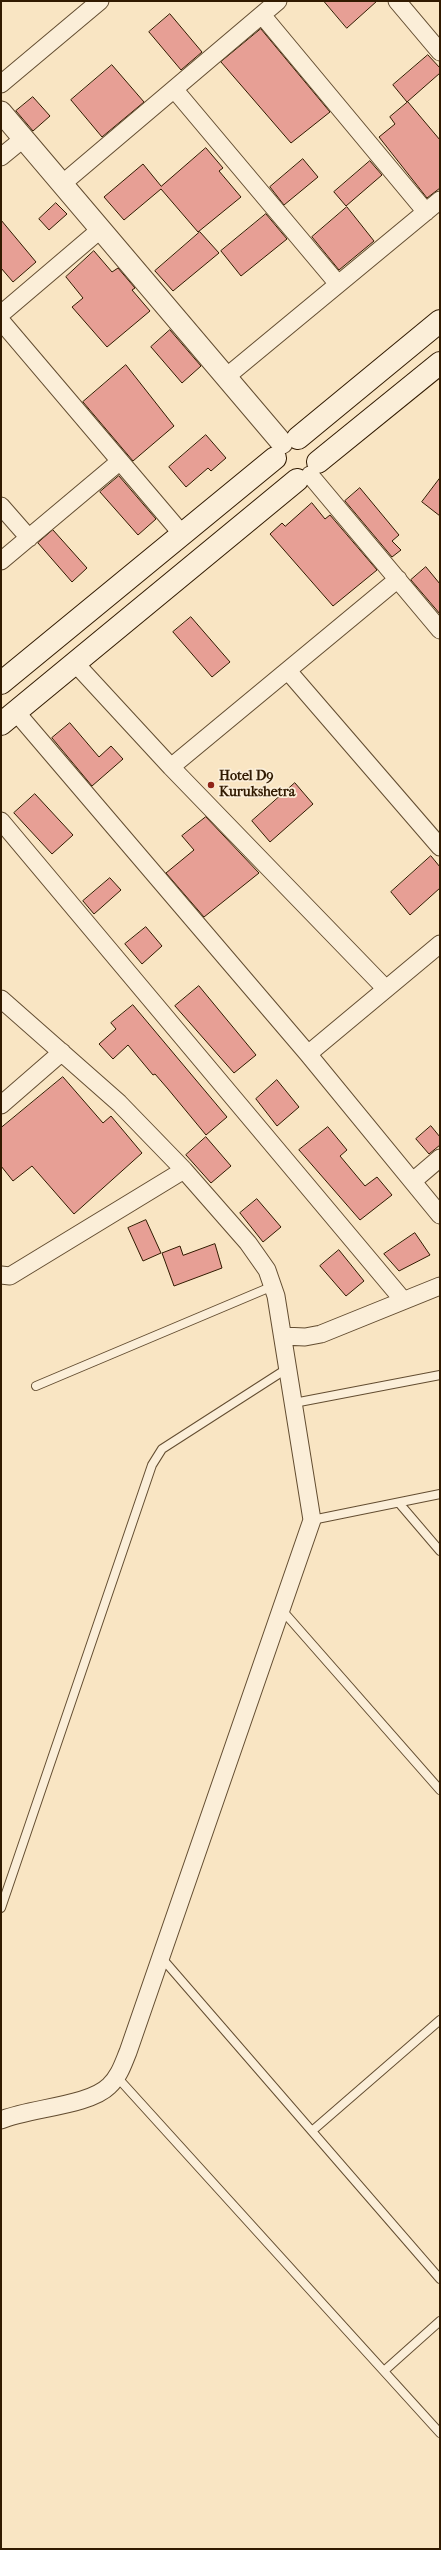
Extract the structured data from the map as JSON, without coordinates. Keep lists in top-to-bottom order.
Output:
{
  "places": ["Hotel D9 Kurukshetra"]
}
